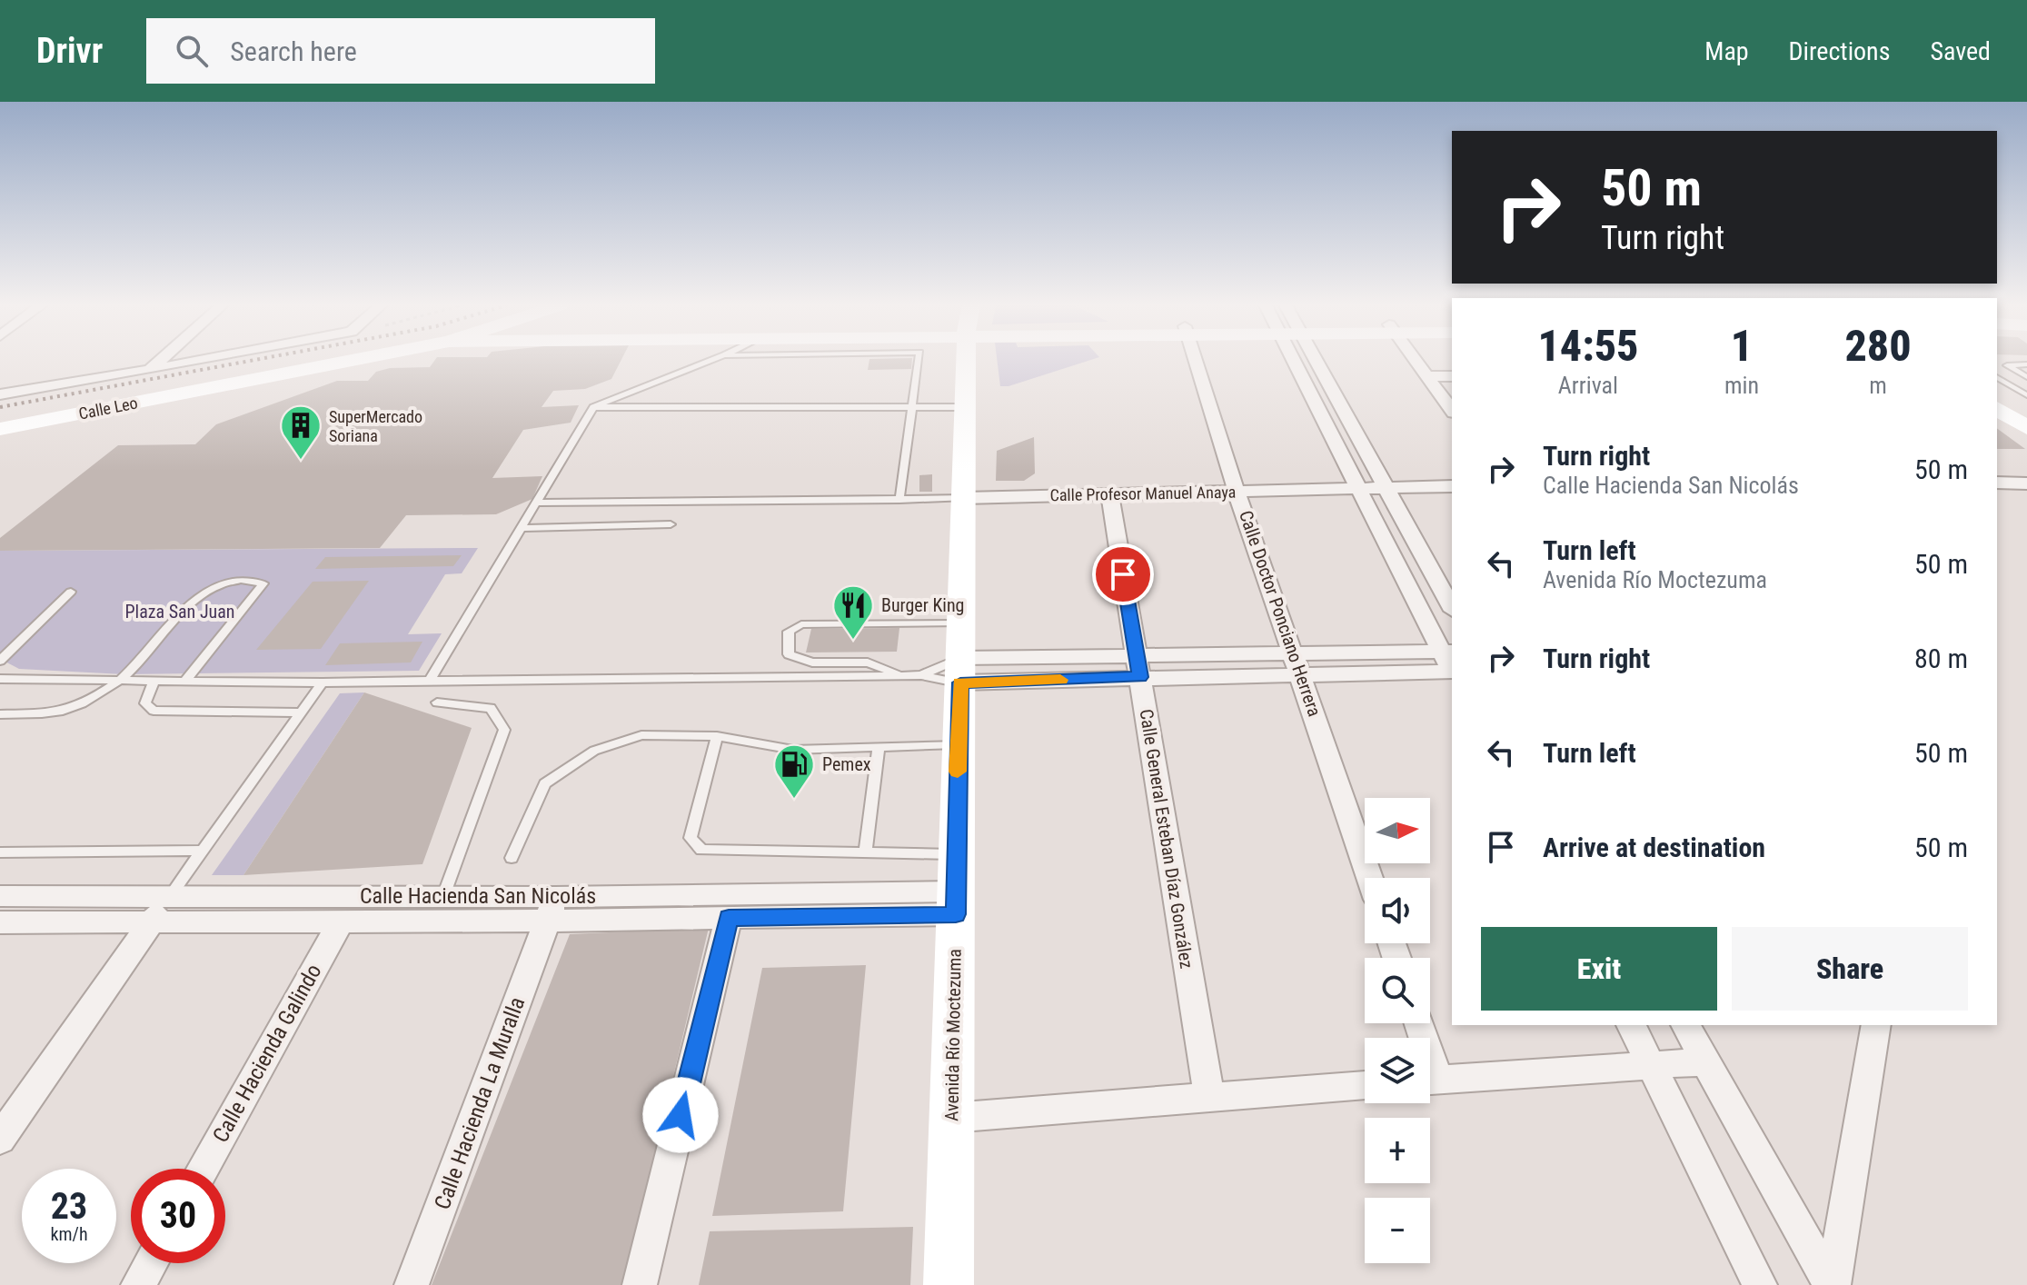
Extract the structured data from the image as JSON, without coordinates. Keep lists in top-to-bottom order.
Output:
{
  "streets": {
    "street": [
      "Calle Leo",
      "Calle Profesor Manuel Anaya",
      "Calle Doctor Ponciano Herrera",
      "Calle General Esteban Díaz González",
      "Calle Hacienda San Nicolás",
      "Avenida Río Moctezuma",
      "Calle Hacienda Galindo",
      "Calle Hacienda La Muralla"
    ]
  },
  "crossings": [
    ["Calle Profesor Manuel Anaya", "Calle Doctor Ponciano Herrera"],
    ["Calle Profesor Manuel Anaya", "Calle General Esteban Díaz González"],
    ["Calle Profesor Manuel Anaya", "Avenida Río Moctezuma"],
    ["Calle Hacienda San Nicolás", "Avenida Río Moctezuma"],
    ["Calle Hacienda San Nicolás", "Calle Hacienda Galindo"],
    ["Calle Hacienda San Nicolás", "Calle Hacienda La Muralla"]
  ],
  "parks": ["Plaza San Juan"],
  "places": {
    "building": ["SuperMercado Soriana"],
    "restaurant": ["Burger King"],
    "fuel station": ["Pemex"]
  },
  "north": "right",
  "page": {
    "header": "Drivr",
    "search": "Search here",
    "nav": ["Map", "Directions", "Saved"],
    "turn": ["50 m", "Turn right"],
    "eta": [
      "14:55",
      "Arrival",
      "1",
      "min",
      "280",
      "m"
    ],
    "list": [
      {
        "name": "Turn right",
        "note": "Calle Hacienda San Nicolás",
        "value": "50 m"
      },
      {
        "name": "Turn left",
        "note": "Avenida Río Moctezuma",
        "value": "50 m"
      },
      {
        "name": "Turn right",
        "value": "80 m"
      },
      {
        "name": "Turn left",
        "value": "50 m"
      },
      {
        "name": "Arrive at destination",
        "value": "50 m"
      }
    ],
    "map_buttons": ["+", "−"],
    "buttons": ["Exit", "Share"],
    "speed": "23 km/h",
    "limit": "30"
  }
}
